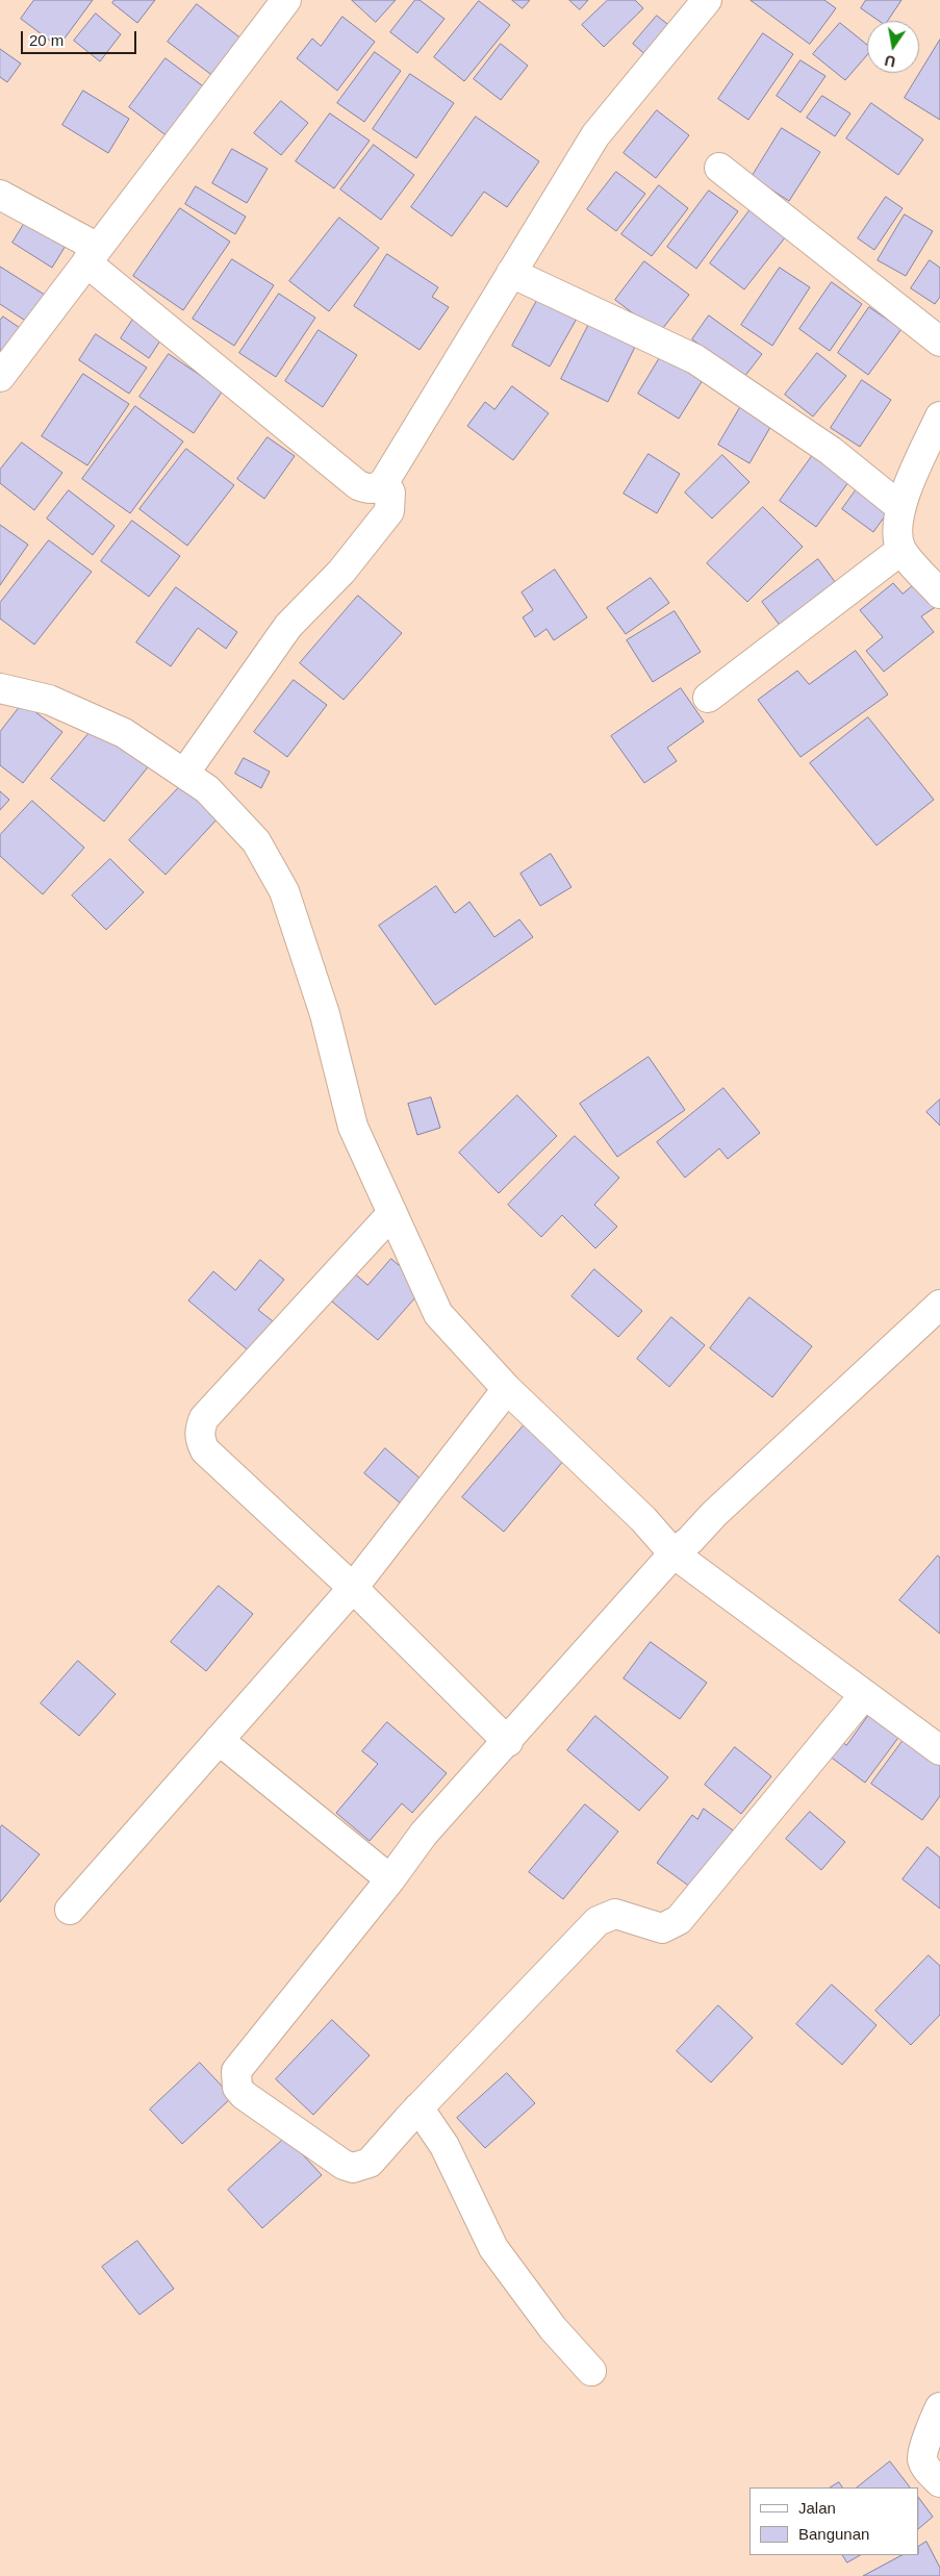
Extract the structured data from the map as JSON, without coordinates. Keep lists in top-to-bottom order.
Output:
{
  "legend": ["Jalan", "Bangunan"],
  "scale_bar": "20 m",
  "north": "bottom"
}
